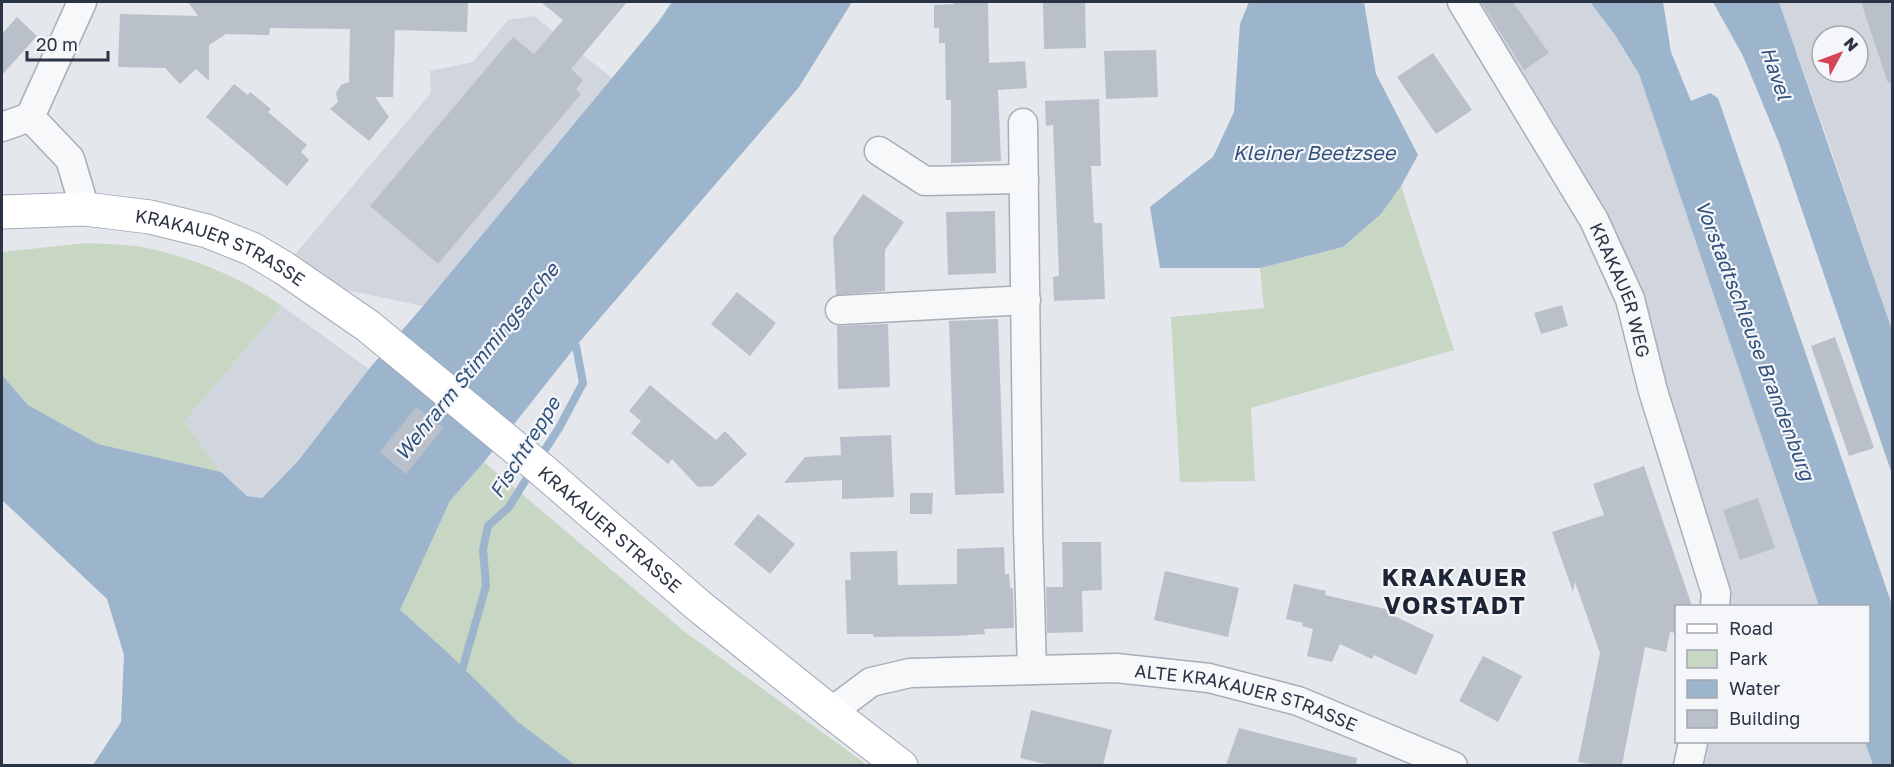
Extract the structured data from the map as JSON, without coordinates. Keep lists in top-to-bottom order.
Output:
{
  "streets": {
    "main road": ["KRAKAUER STRASSE"],
    "street": ["KRAKAUER WEG", "ALTE KRAKAUER STRASSE"]
  },
  "crossings": [
    ["KRAKAUER STRASSE", "ALTE KRAKAUER STRASSE"]
  ],
  "districts": ["KRAKAUER VORSTADT"],
  "water": [
    "Havel",
    "Kleiner Beetzsee",
    "Vorstadtschleuse Brandenburg",
    "Wehrarm Stimmingsarche",
    "Fischtreppe"
  ],
  "legend": [
    "Road",
    "Park",
    "Water",
    "Building"
  ],
  "scale_bar": "20 m",
  "north": "top right"
}
